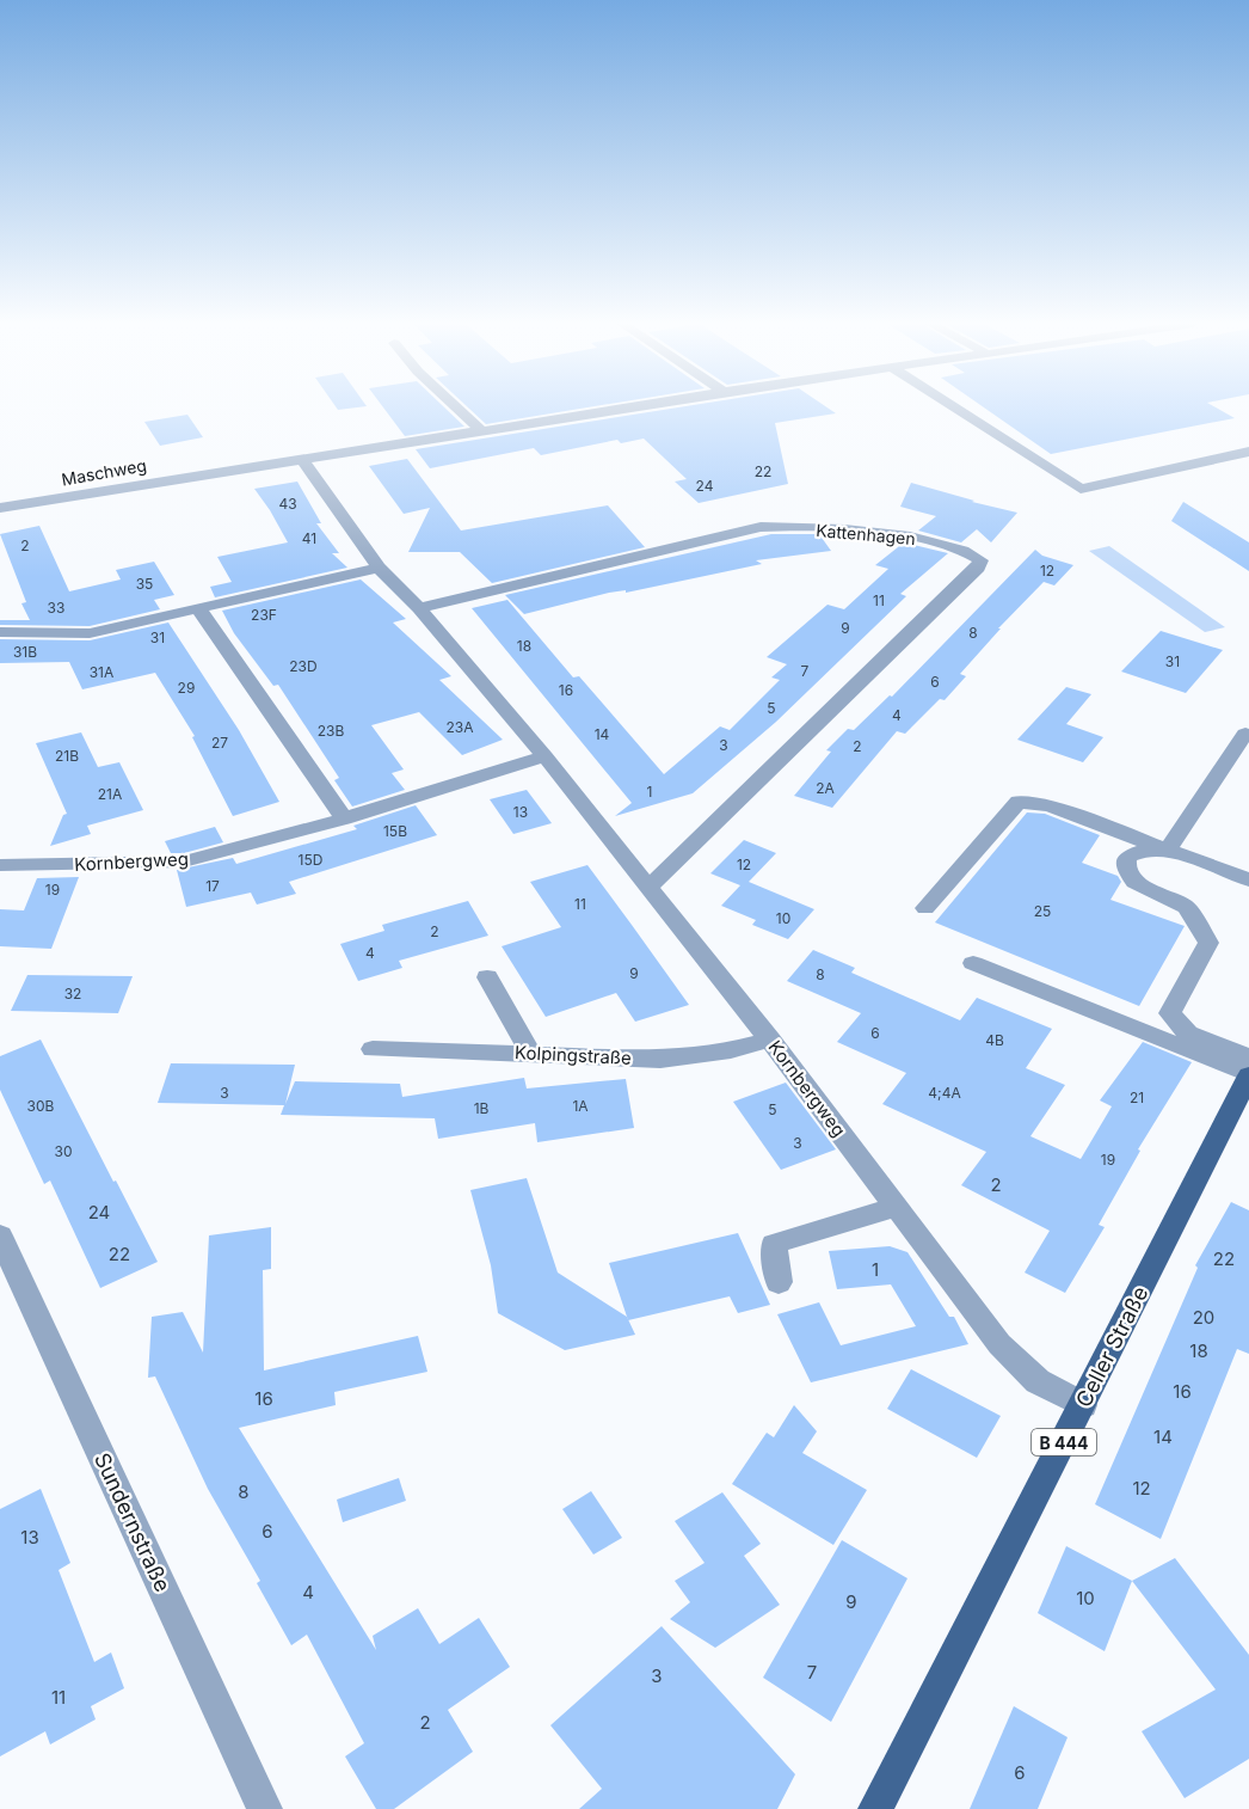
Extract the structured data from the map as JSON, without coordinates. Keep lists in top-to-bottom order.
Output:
{
  "streets": {
    "main road": ["Celler Straße", "B 444"],
    "street": [
      "Maschweg",
      "Kattenhagen",
      "Kornbergweg",
      "Kolpingstraße",
      "Sundernstraße"
    ]
  },
  "crossings": [
    ["Maschweg", "Kornbergweg"],
    ["Kattenhagen", "Kornbergweg"],
    ["Kornbergweg", "Kolpingstraße"],
    ["Kornbergweg", "Celler Straße"]
  ],
  "house_numbers": [
    "22",
    "24",
    "43",
    "41",
    "2",
    "12",
    "35",
    "11",
    "33",
    "23F",
    "9",
    "8",
    "31",
    "18",
    "31B",
    "31",
    "23D",
    "7",
    "31A",
    "6",
    "29",
    "16",
    "5",
    "4",
    "23A",
    "23B",
    "14",
    "27",
    "3",
    "2",
    "21B",
    "2A",
    "1",
    "21A",
    "13",
    "15B",
    "15D",
    "12",
    "17",
    "19",
    "11",
    "25",
    "10",
    "2",
    "4",
    "9",
    "8",
    "32",
    "6",
    "4B",
    "3",
    "4;4A",
    "21",
    "30B",
    "1A",
    "1B",
    "5",
    "3",
    "30",
    "19",
    "2",
    "24",
    "22",
    "22",
    "1",
    "20",
    "18",
    "16",
    "16",
    "14",
    "12",
    "8",
    "6",
    "13",
    "4",
    "10",
    "9",
    "7",
    "3",
    "11",
    "2",
    "6"
  ]
}
